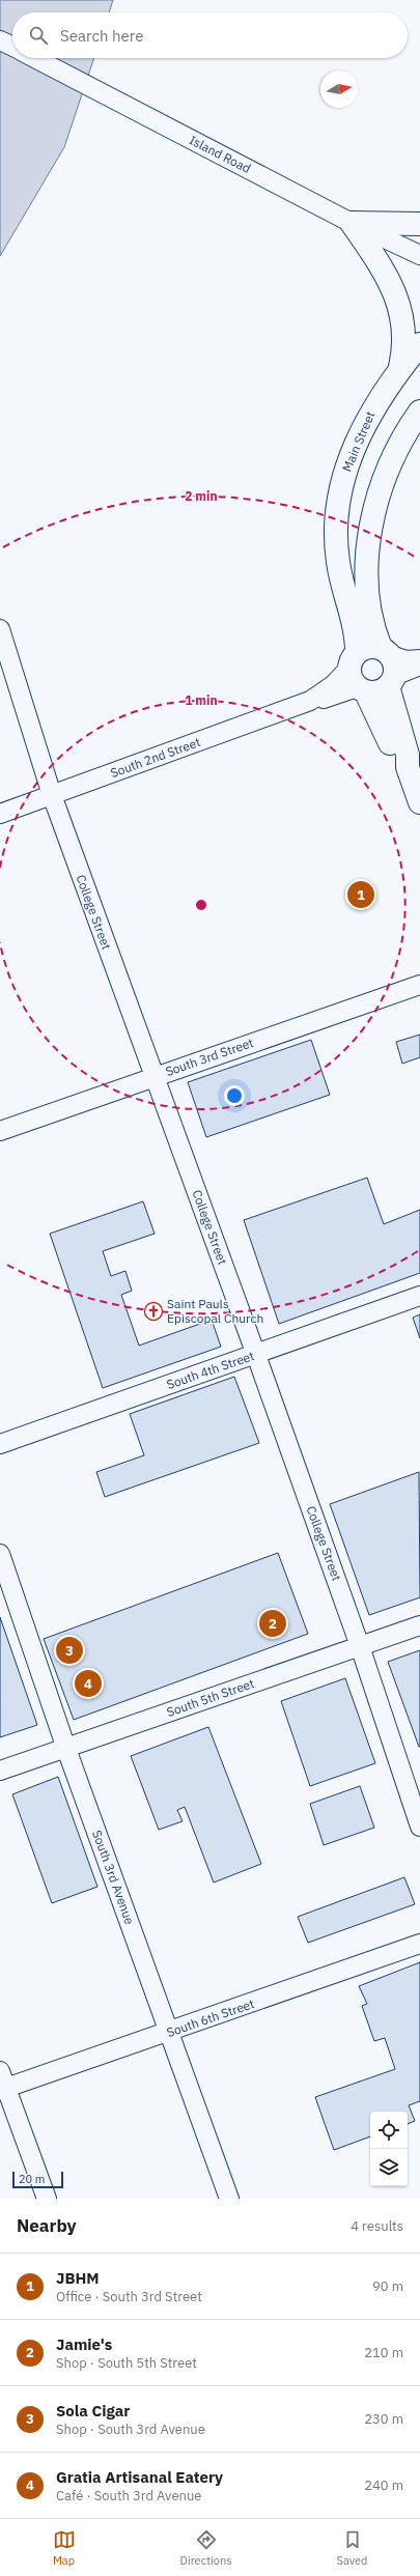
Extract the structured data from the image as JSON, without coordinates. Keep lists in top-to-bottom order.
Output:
{
  "streets": {
    "main road": ["Main Street"],
    "street": [
      "Island Road",
      "South 2nd Street",
      "College Street",
      "South 3rd Street",
      "South 4th Street",
      "South 5th Street",
      "South 3rd Avenue",
      "South 6th Street"
    ]
  },
  "crossings": [
    ["Main Street", "South 2nd Street"],
    ["South 2nd Street", "College Street"],
    ["College Street", "South 3rd Street"],
    ["College Street", "South 4th Street"],
    ["College Street", "South 5th Street"],
    ["South 5th Street", "South 3rd Avenue"],
    ["South 3rd Avenue", "South 6th Street"]
  ],
  "places": {
    "church": ["Saint Pauls Episcopal Church"]
  },
  "scale_bar": "20 m",
  "north": "right",
  "page": {
    "search": "Search here",
    "pins": [
      "1",
      "2",
      "3",
      "4"
    ],
    "scale": "20 m",
    "heading": ["Nearby", "4 results"],
    "list": [
      {
        "mark": "1",
        "name": "JBHM",
        "note": "Office · South 3rd Street",
        "value": "90 m"
      },
      {
        "mark": "2",
        "name": "Jamie's",
        "note": "Shop · South 5th Street",
        "value": "210 m"
      },
      {
        "mark": "3",
        "name": "Sola Cigar",
        "note": "Shop · South 3rd Avenue",
        "value": "230 m"
      },
      {
        "mark": "4",
        "name": "Gratia Artisanal Eatery",
        "note": "Café · South 3rd Avenue",
        "value": "240 m"
      }
    ],
    "nav": ["Map", "Directions", "Saved"]
  },
  "rings": ["2 min", "1 min"]
}
